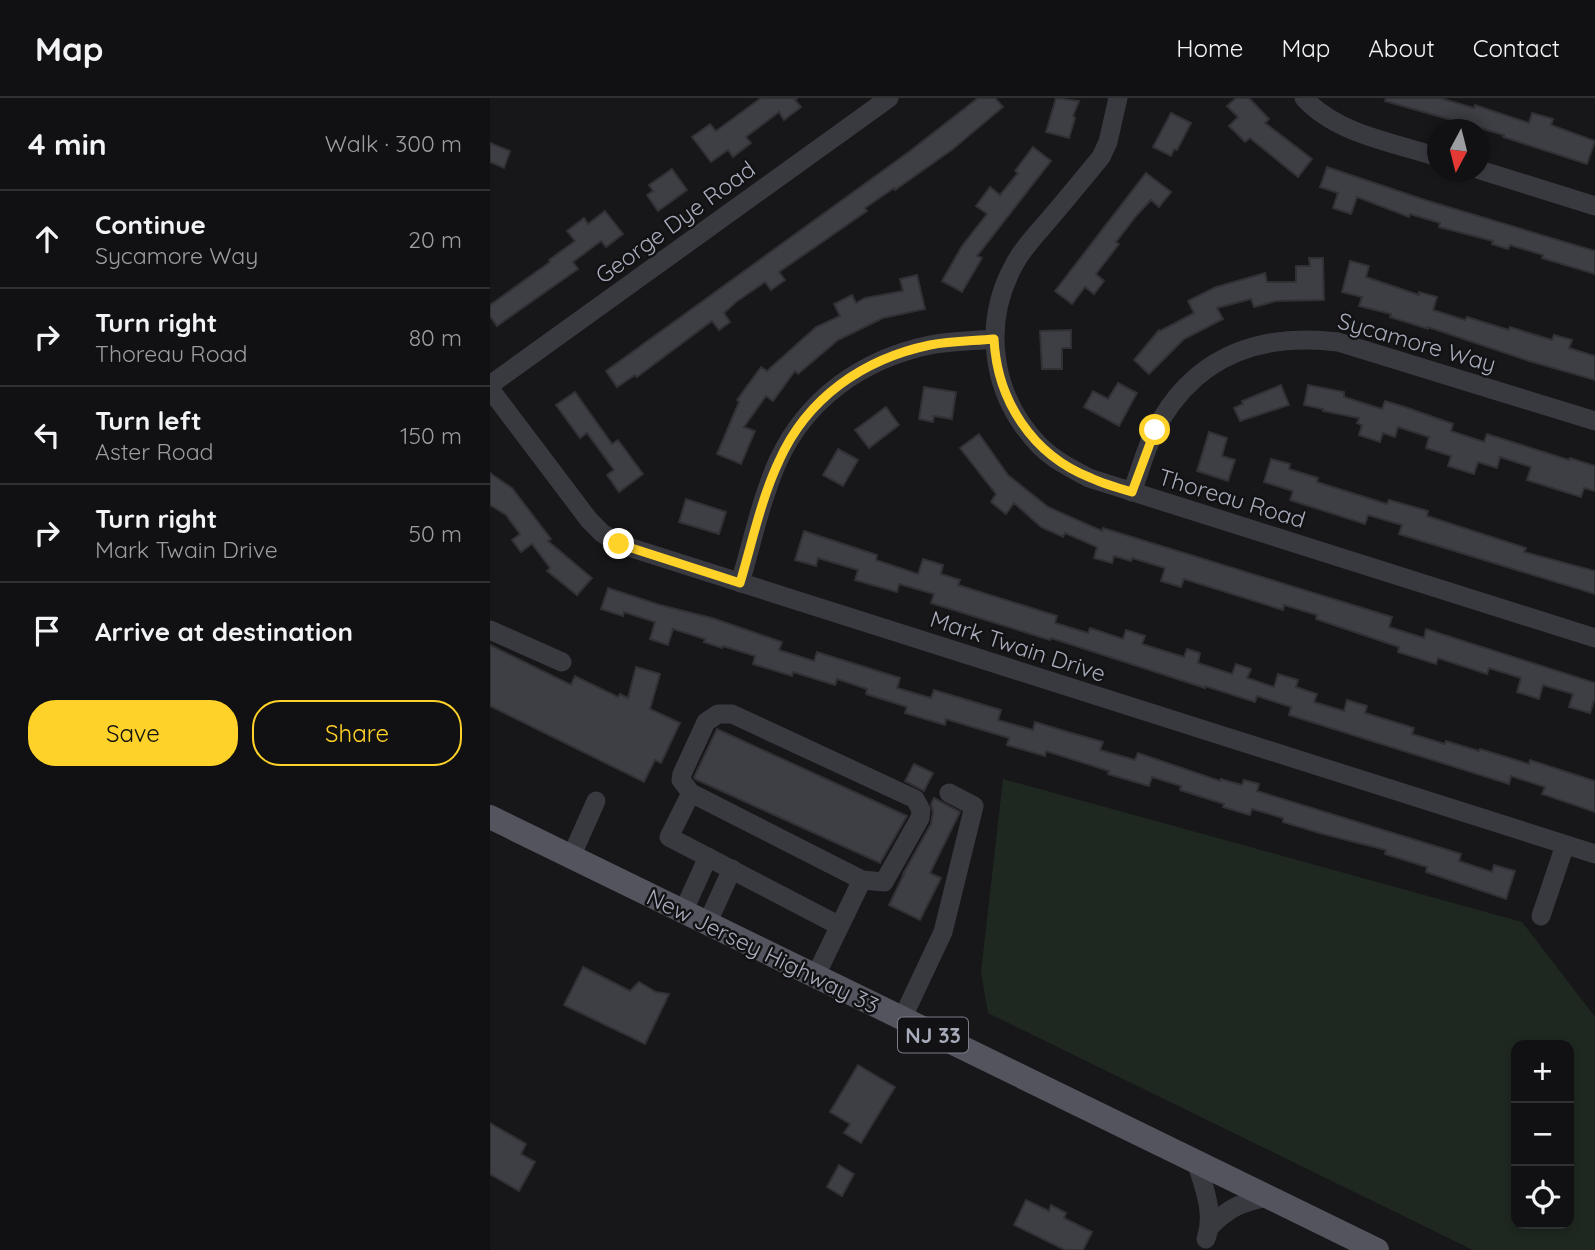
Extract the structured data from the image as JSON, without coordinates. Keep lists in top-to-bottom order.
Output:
{
  "streets": {
    "main road": ["New Jersey Highway 33", "NJ 33"],
    "street": [
      "George Dye Road",
      "Sycamore Way",
      "Thoreau Road",
      "Mark Twain Drive"
    ]
  },
  "crossings": [
    ["George Dye Road", "Mark Twain Drive"],
    ["Sycamore Way", "Thoreau Road"]
  ],
  "north": "bottom",
  "page": {
    "header": "Map",
    "nav": [
      "Home",
      "Map",
      "About",
      "Contact"
    ],
    "heading": ["4 min", "Walk · 300 m"],
    "list": [
      ["Continue", "Sycamore Way", "20 m"],
      ["Turn right", "Thoreau Road", "80 m"],
      ["Turn left", "Aster Road", "150 m"],
      ["Turn right", "Mark Twain Drive", "50 m"],
      "Arrive at destination"
    ],
    "buttons": ["Save", "Share"],
    "map_buttons": ["+", "−"]
  }
}
